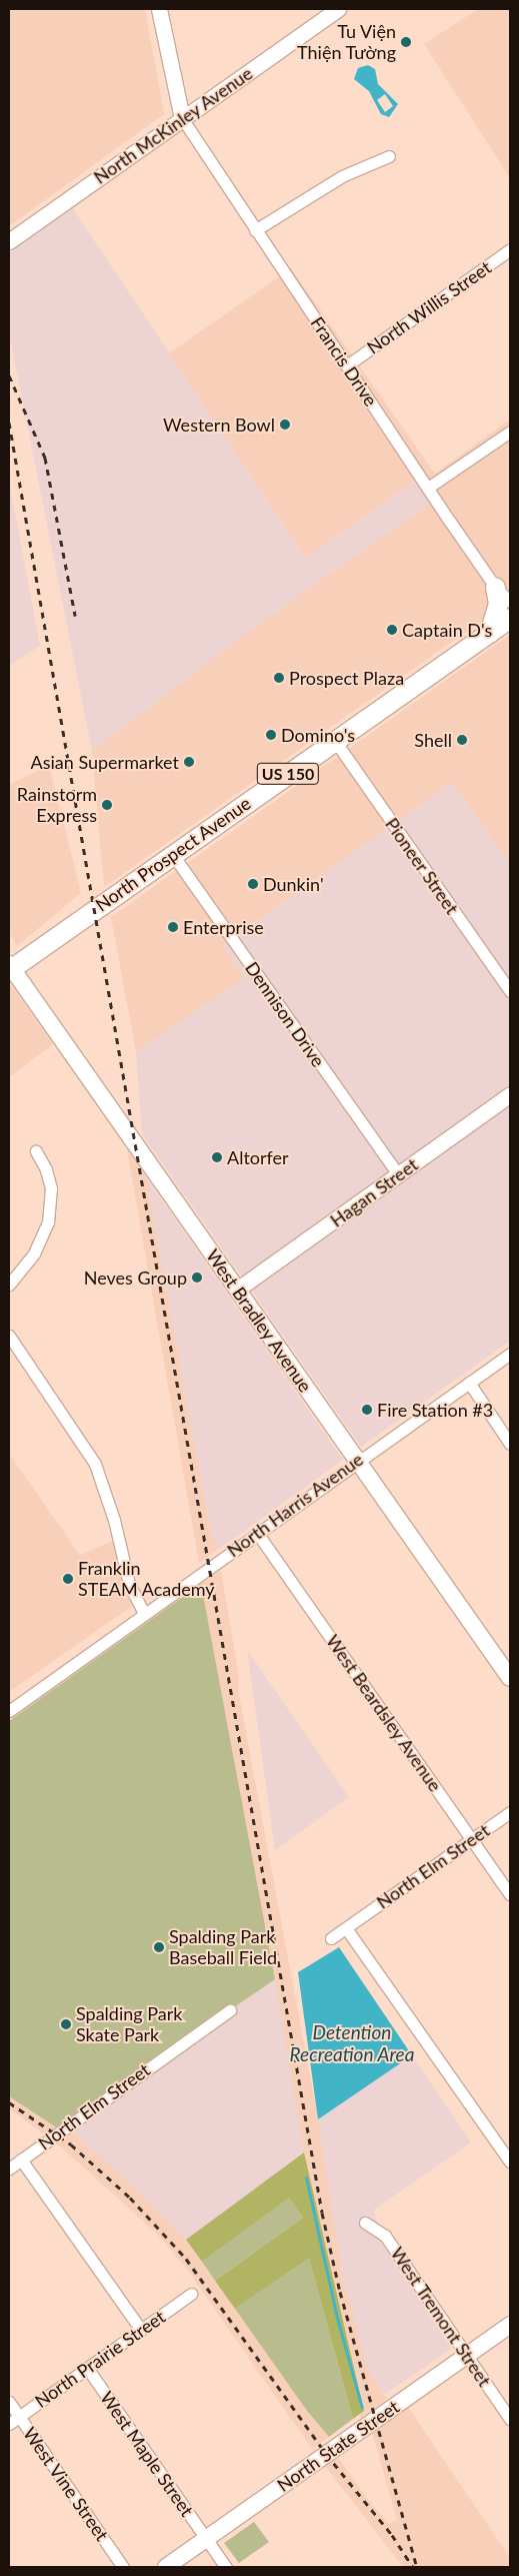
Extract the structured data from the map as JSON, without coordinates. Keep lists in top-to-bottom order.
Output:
{
  "streets": {
    "main road": [
      "US 150",
      "North Prospect Avenue",
      "West Bradley Avenue",
      "North State Street"
    ],
    "street": [
      "North McKinley Avenue",
      "North Willis Street",
      "Francis Drive",
      "Pioneer Street",
      "Dennison Drive",
      "Hagan Street",
      "North Harris Avenue",
      "West Beardsley Avenue",
      "North Elm Street",
      "West Tremont Street",
      "North Prairie Street",
      "West Maple Street",
      "West Vine Street"
    ]
  },
  "crossings": [
    ["North McKinley Avenue", "Francis Drive"],
    ["North Willis Street", "Francis Drive"],
    ["North Prospect Avenue", "Pioneer Street"],
    ["North Prospect Avenue", "Dennison Drive"],
    ["North Prospect Avenue", "West Bradley Avenue"],
    ["Dennison Drive", "Hagan Street"],
    ["Hagan Street", "West Bradley Avenue"],
    ["West Bradley Avenue", "North Harris Avenue"],
    ["North Harris Avenue", "West Beardsley Avenue"],
    ["West Beardsley Avenue", "North Elm Street"],
    ["West Tremont Street", "North State Street"],
    ["North Prairie Street", "West Maple Street"],
    ["North Prairie Street", "West Vine Street"],
    ["North State Street", "West Maple Street"]
  ],
  "water": ["Detention Recreation Area"],
  "places": [
    "Tu Viện Thiện Tường",
    "Western Bowl",
    "Captain D's",
    "Prospect Plaza",
    "Domino's",
    "Shell",
    "Asian Supermarket",
    "Rainstorm Express",
    "Dunkin'",
    "Enterprise",
    "Altorfer",
    "Neves Group",
    "Fire Station #3",
    "Franklin STEAM Academy",
    "Spalding Park Baseball Field",
    "Spalding Park Skate Park"
  ]
}
